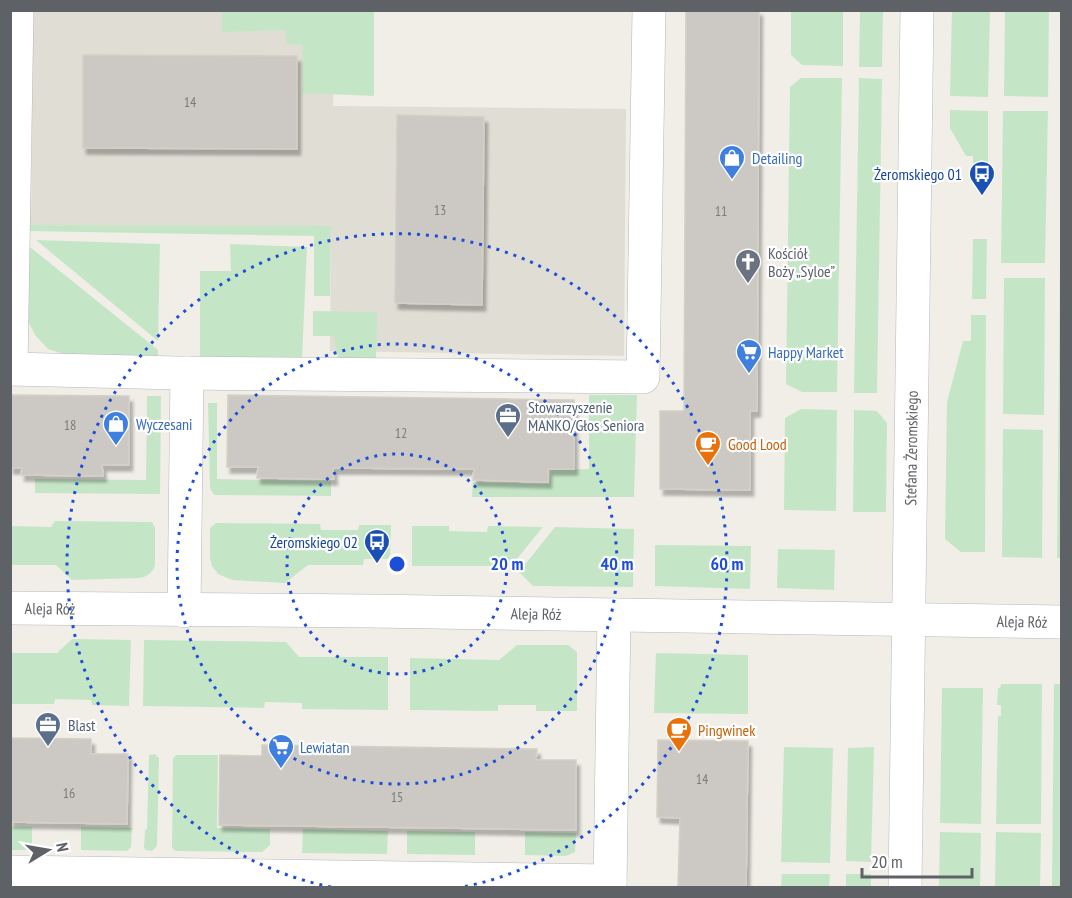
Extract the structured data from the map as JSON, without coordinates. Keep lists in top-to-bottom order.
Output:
{
  "streets": {
    "street": ["Stefana Żeromskiego", "Aleja Róż"]
  },
  "crossings": [
    ["Stefana Żeromskiego", "Aleja Róż"]
  ],
  "places": {
    "shop": ["Detailing", "Wyczesani"],
    "bus stop": ["Żeromskiego 01", "Żeromskiego 02"],
    "church": ["Kościół Boży „Syloe”"],
    "supermarket": ["Happy Market", "Lewiatan"],
    "office": ["Stowarzyszenie MANKO/Głos Seniora", "Blast"],
    "cafe": ["Good Lood", "Pingwinek"]
  },
  "house_numbers": [
    "14",
    "13",
    "11",
    "18",
    "12",
    "14",
    "16",
    "15"
  ],
  "scale_bar": "20 m",
  "north": "right",
  "rings": ["20 m", "40 m", "60 m"]
}
